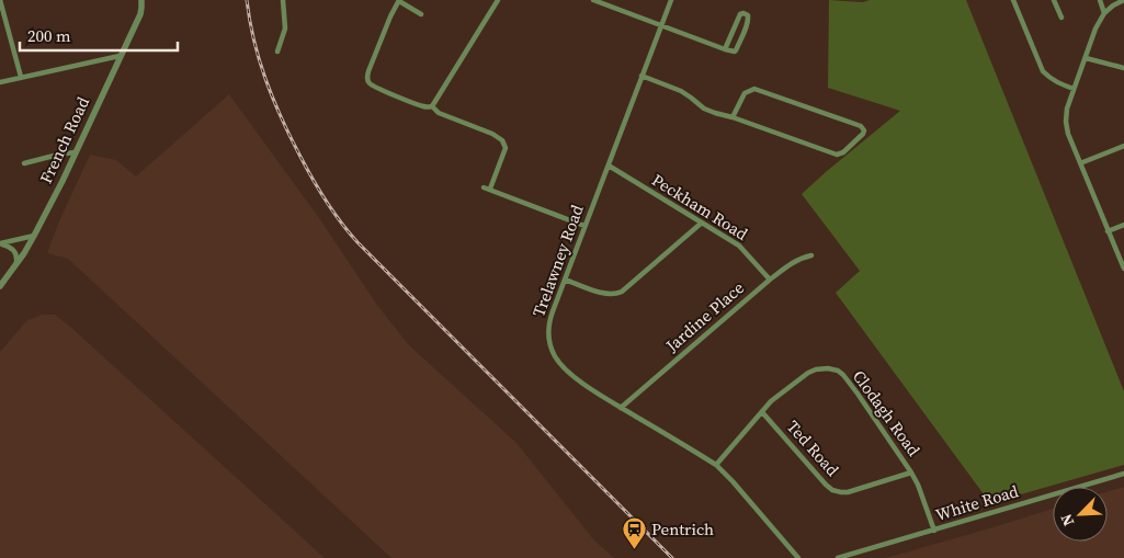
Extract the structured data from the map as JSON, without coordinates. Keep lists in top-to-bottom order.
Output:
{
  "streets": {
    "street": [
      "French Road",
      "Peckham Road",
      "Trelawney Road",
      "Jardine Place",
      "Clodagh Road",
      "Ted Road",
      "White Road"
    ]
  },
  "crossings": [
    ["Peckham Road", "Trelawney Road"],
    ["Peckham Road", "Jardine Place"],
    ["Trelawney Road", "Jardine Place"],
    ["Trelawney Road", "Clodagh Road"],
    ["Clodagh Road", "Ted Road"],
    ["Clodagh Road", "White Road"]
  ],
  "places": {
    "station": ["Pentrich"]
  },
  "scale_bar": "200 m",
  "north": "bottom left"
}
